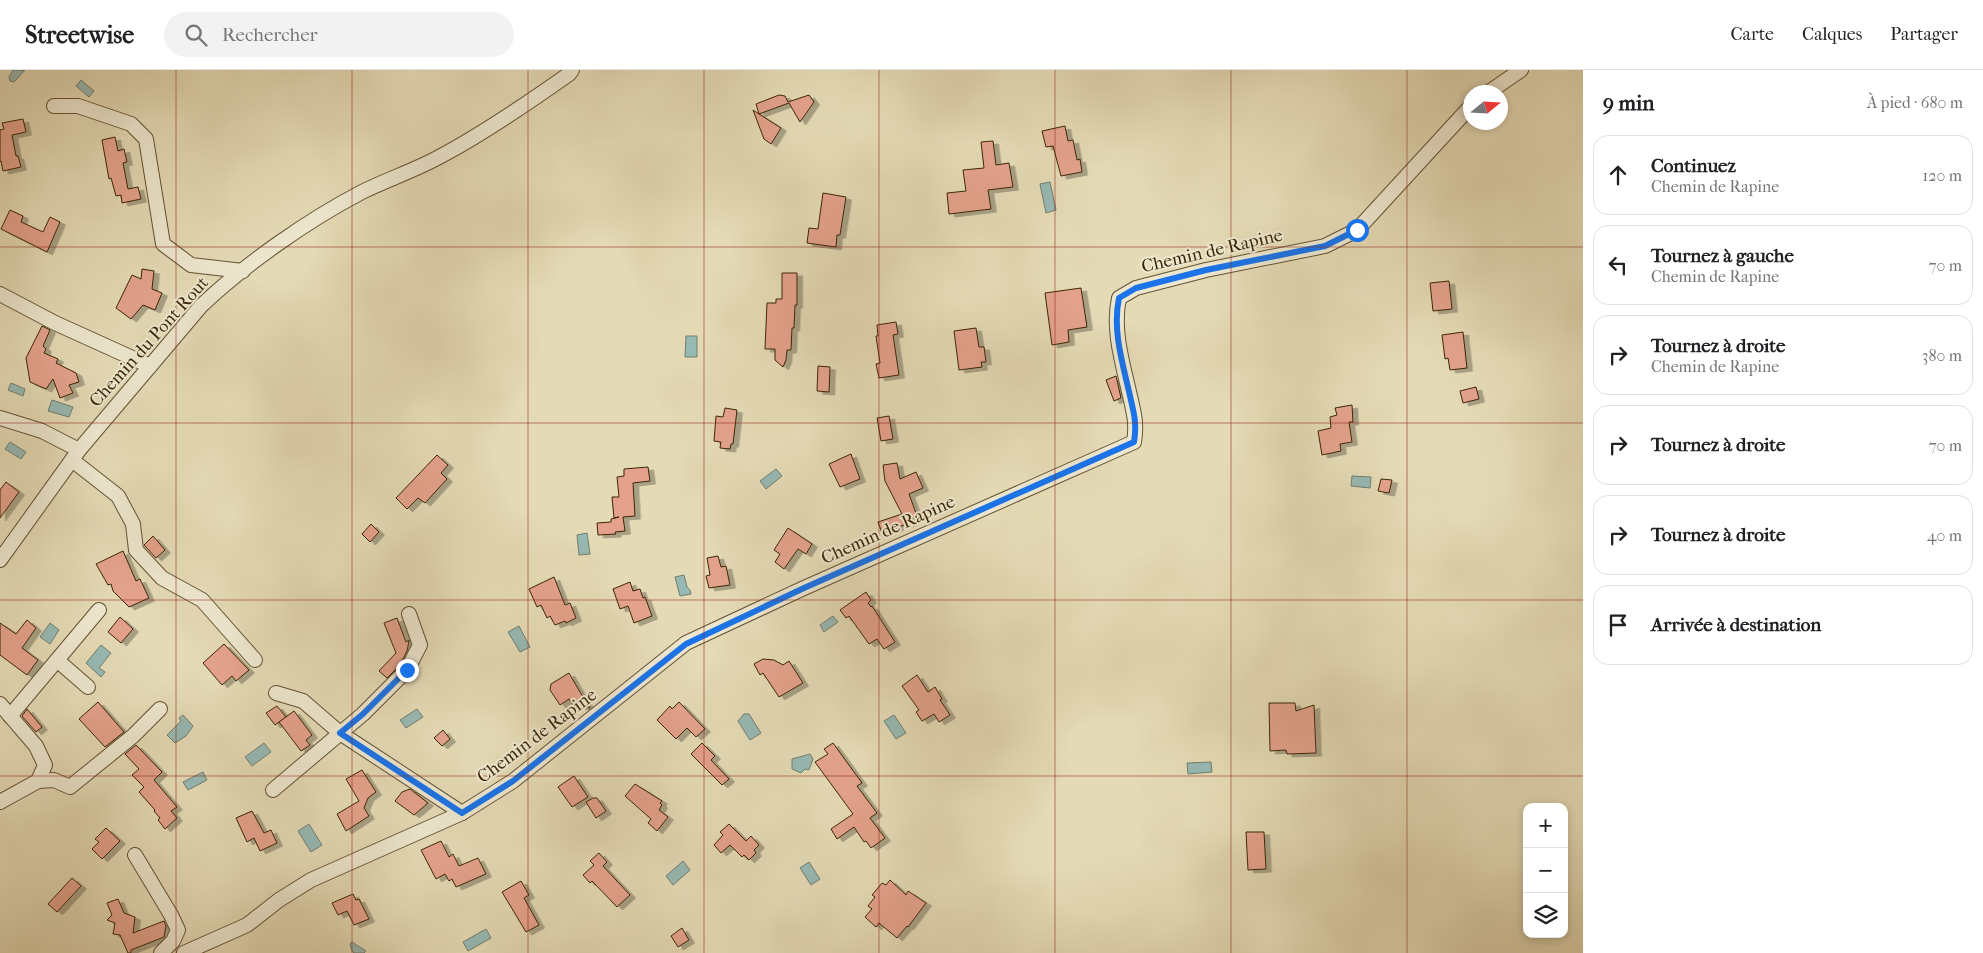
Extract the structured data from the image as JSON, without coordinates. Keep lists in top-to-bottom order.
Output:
{
  "streets": {
    "street": ["Chemin de Rapine", "Chemin du Pont Rout"]
  },
  "north": "right",
  "page": {
    "header": "Streetwise",
    "search": "Rechercher",
    "nav": ["Carte", "Calques", "Partager"],
    "heading": ["9 min", "À pied · 680 m"],
    "list": [
      ["Continuez", "Chemin de Rapine", "120 m"],
      ["Tournez à gauche", "Chemin de Rapine", "70 m"],
      ["Tournez à droite", "Chemin de Rapine", "380 m"],
      ["Tournez à droite", "70 m"],
      ["Tournez à droite", "40 m"],
      "Arrivée à destination"
    ],
    "map_buttons": ["+", "−"]
  }
}
